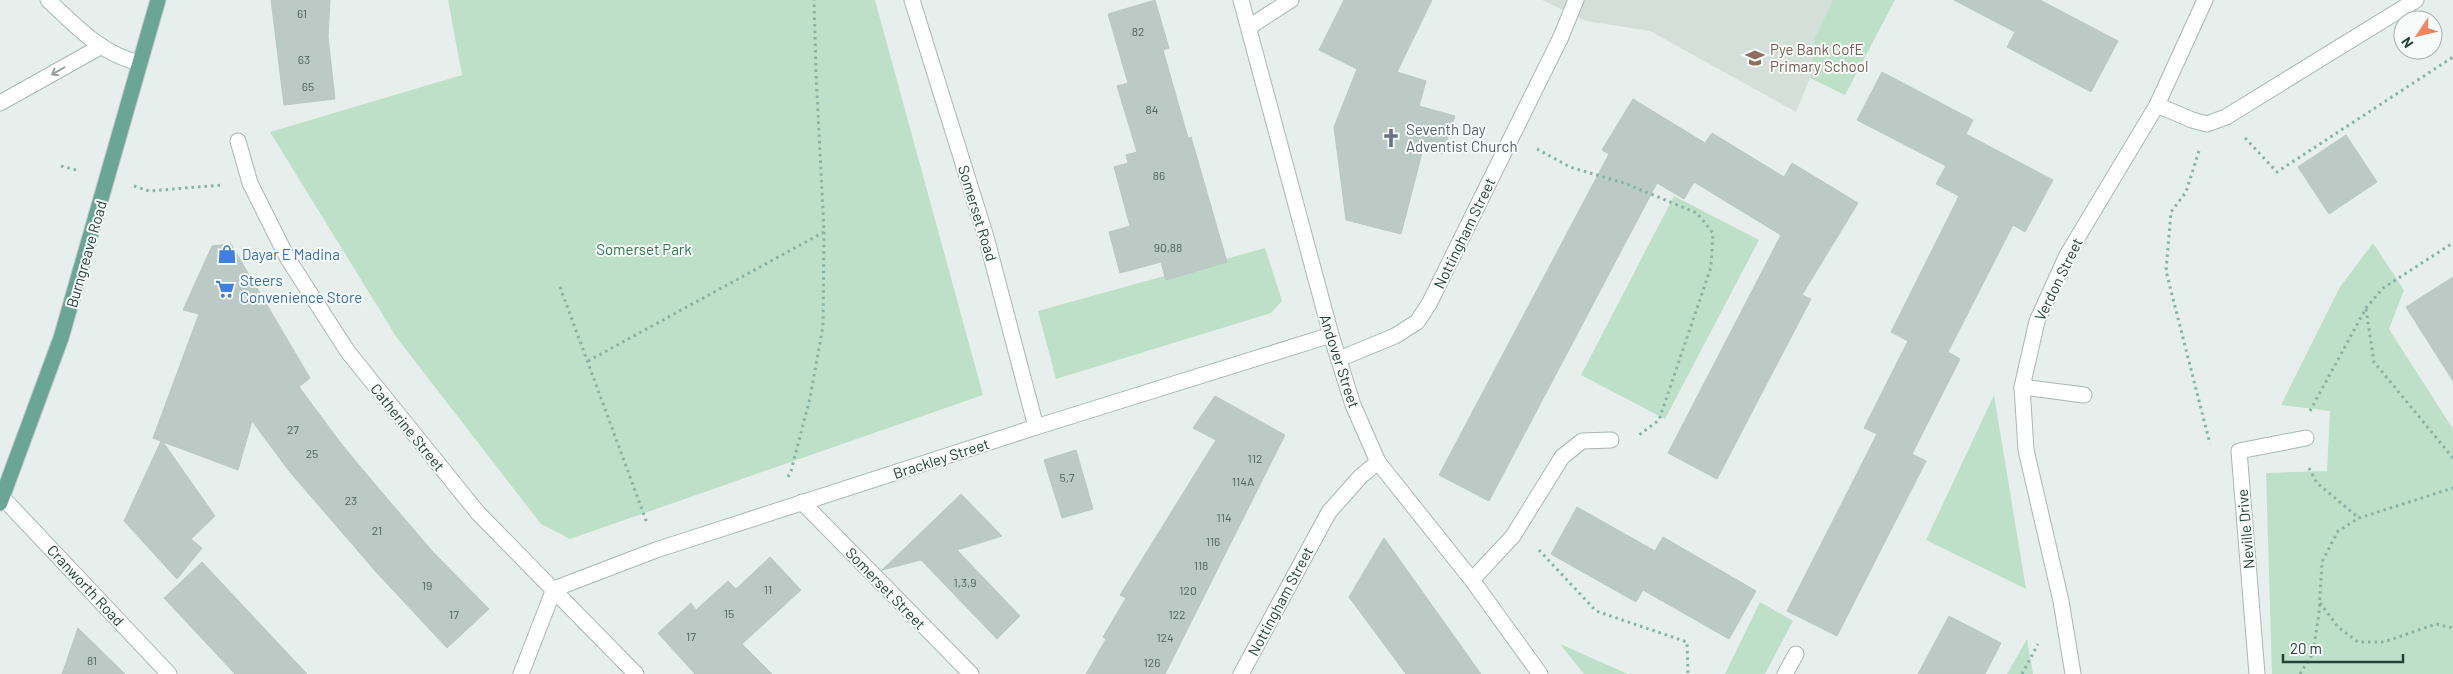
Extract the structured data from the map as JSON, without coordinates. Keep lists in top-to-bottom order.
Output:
{
  "streets": {
    "main road": ["Burngreave Road"],
    "street": [
      "Somerset Road",
      "Nottingham Street",
      "Verdon Street",
      "Andover Street",
      "Catherine Street",
      "Brackley Street",
      "Neville Drive",
      "Cranworth Road",
      "Somerset Street"
    ]
  },
  "crossings": [
    ["Somerset Road", "Brackley Street"],
    ["Nottingham Street", "Andover Street"],
    ["Burngreave Road", "Cranworth Road"],
    ["Andover Street", "Brackley Street"],
    ["Catherine Street", "Brackley Street"],
    ["Brackley Street", "Somerset Street"]
  ],
  "parks": ["Somerset Park"],
  "places": {
    "school or university": ["Pye Bank CofE Primary School"],
    "church": ["Seventh Day Adventist Church"],
    "shop": ["Dayar E Madina"],
    "supermarket": ["Steers Convenience Store"]
  },
  "house_numbers": [
    "61",
    "82",
    "63",
    "65",
    "84",
    "86",
    "90,88",
    "27",
    "25",
    "112",
    "5,7",
    "114A",
    "23",
    "114",
    "21",
    "116",
    "118",
    "1,3,9",
    "19",
    "11",
    "120",
    "15",
    "17",
    "122",
    "17",
    "124",
    "81",
    "126"
  ],
  "scale_bar": "20 m",
  "north": "bottom left"
}
